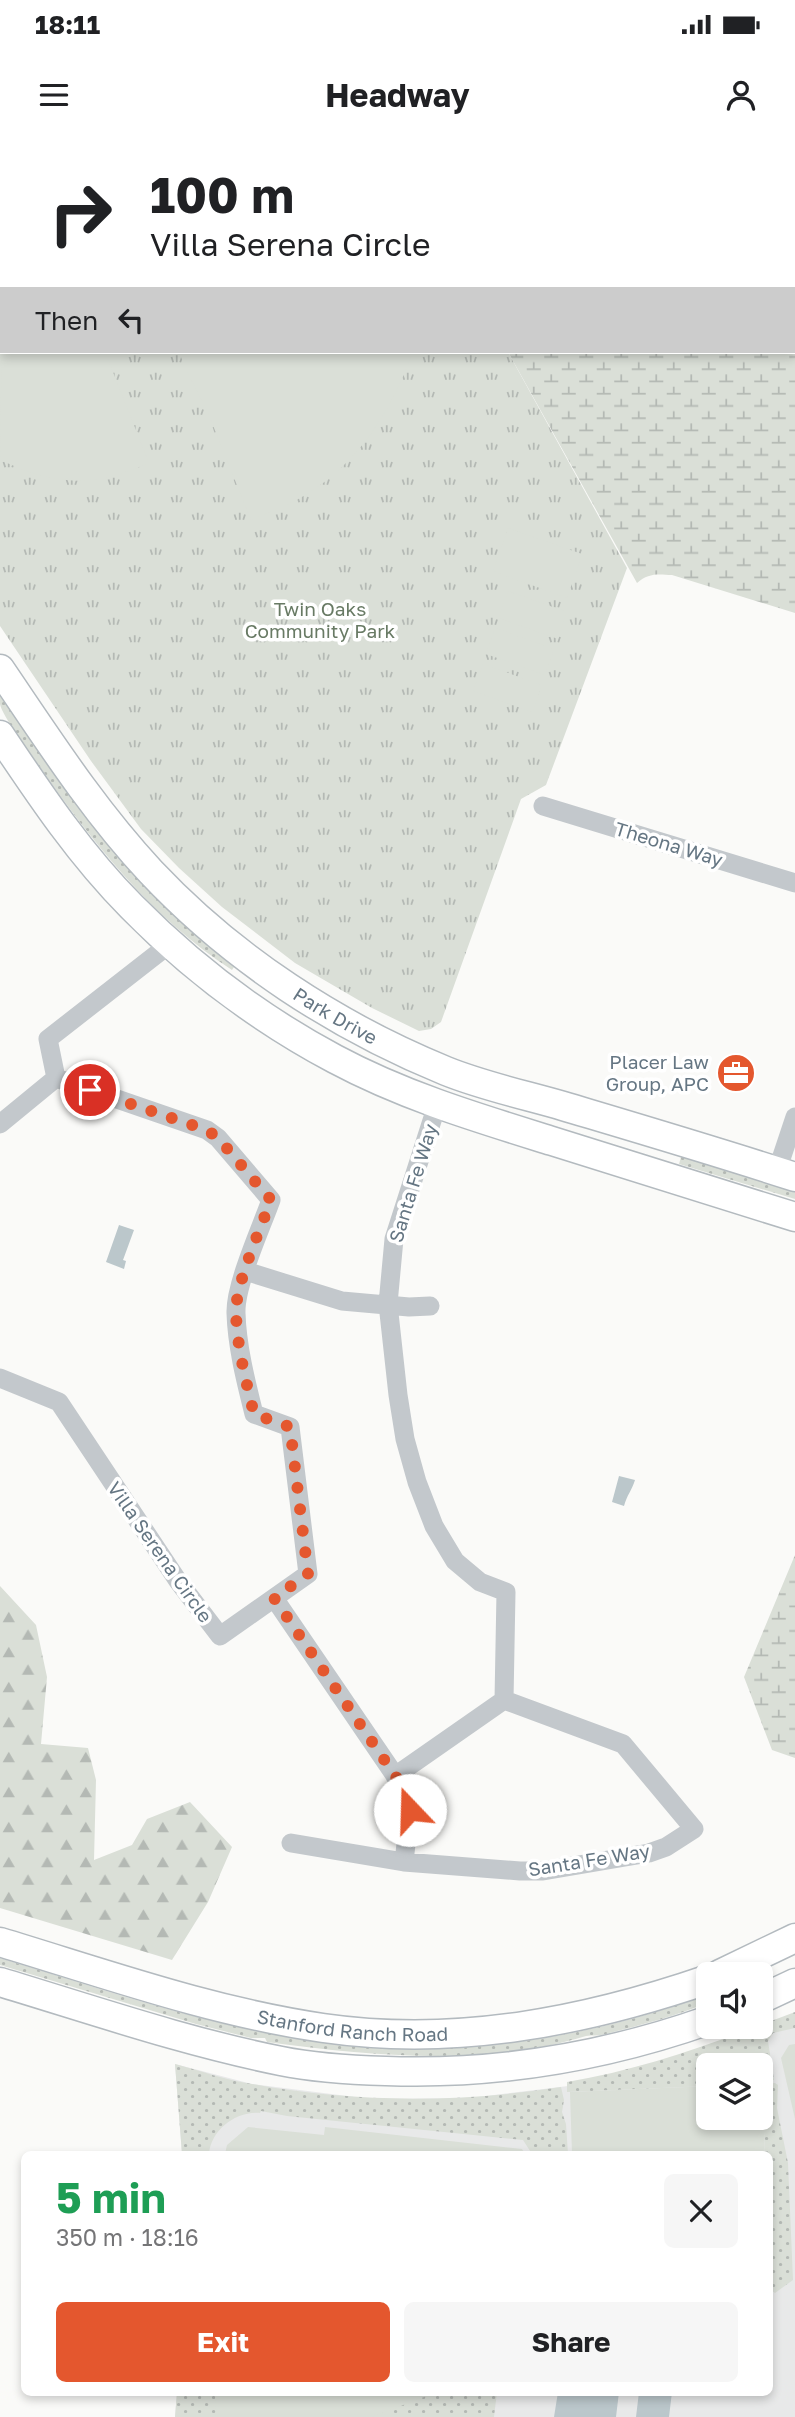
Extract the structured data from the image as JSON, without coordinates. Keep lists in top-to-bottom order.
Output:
{
  "streets": {
    "main road": ["Park Drive", "Stanford Ranch Road"],
    "street": ["Theona Way", "Santa Fe Way", "Villa Serena Circle"]
  },
  "crossings": [
    ["Park Drive", "Santa Fe Way"]
  ],
  "parks": ["Twin Oaks Community Park"],
  "places": {
    "office": ["Placer Law Group, APC"]
  },
  "page": {
    "status": "18:11",
    "header": "Headway",
    "turn": ["100 m", "Villa Serena Circle"],
    "then": "Then",
    "heading": ["5 min", "350 m · 18:16"],
    "buttons": ["Exit", "Share"]
  }
}
